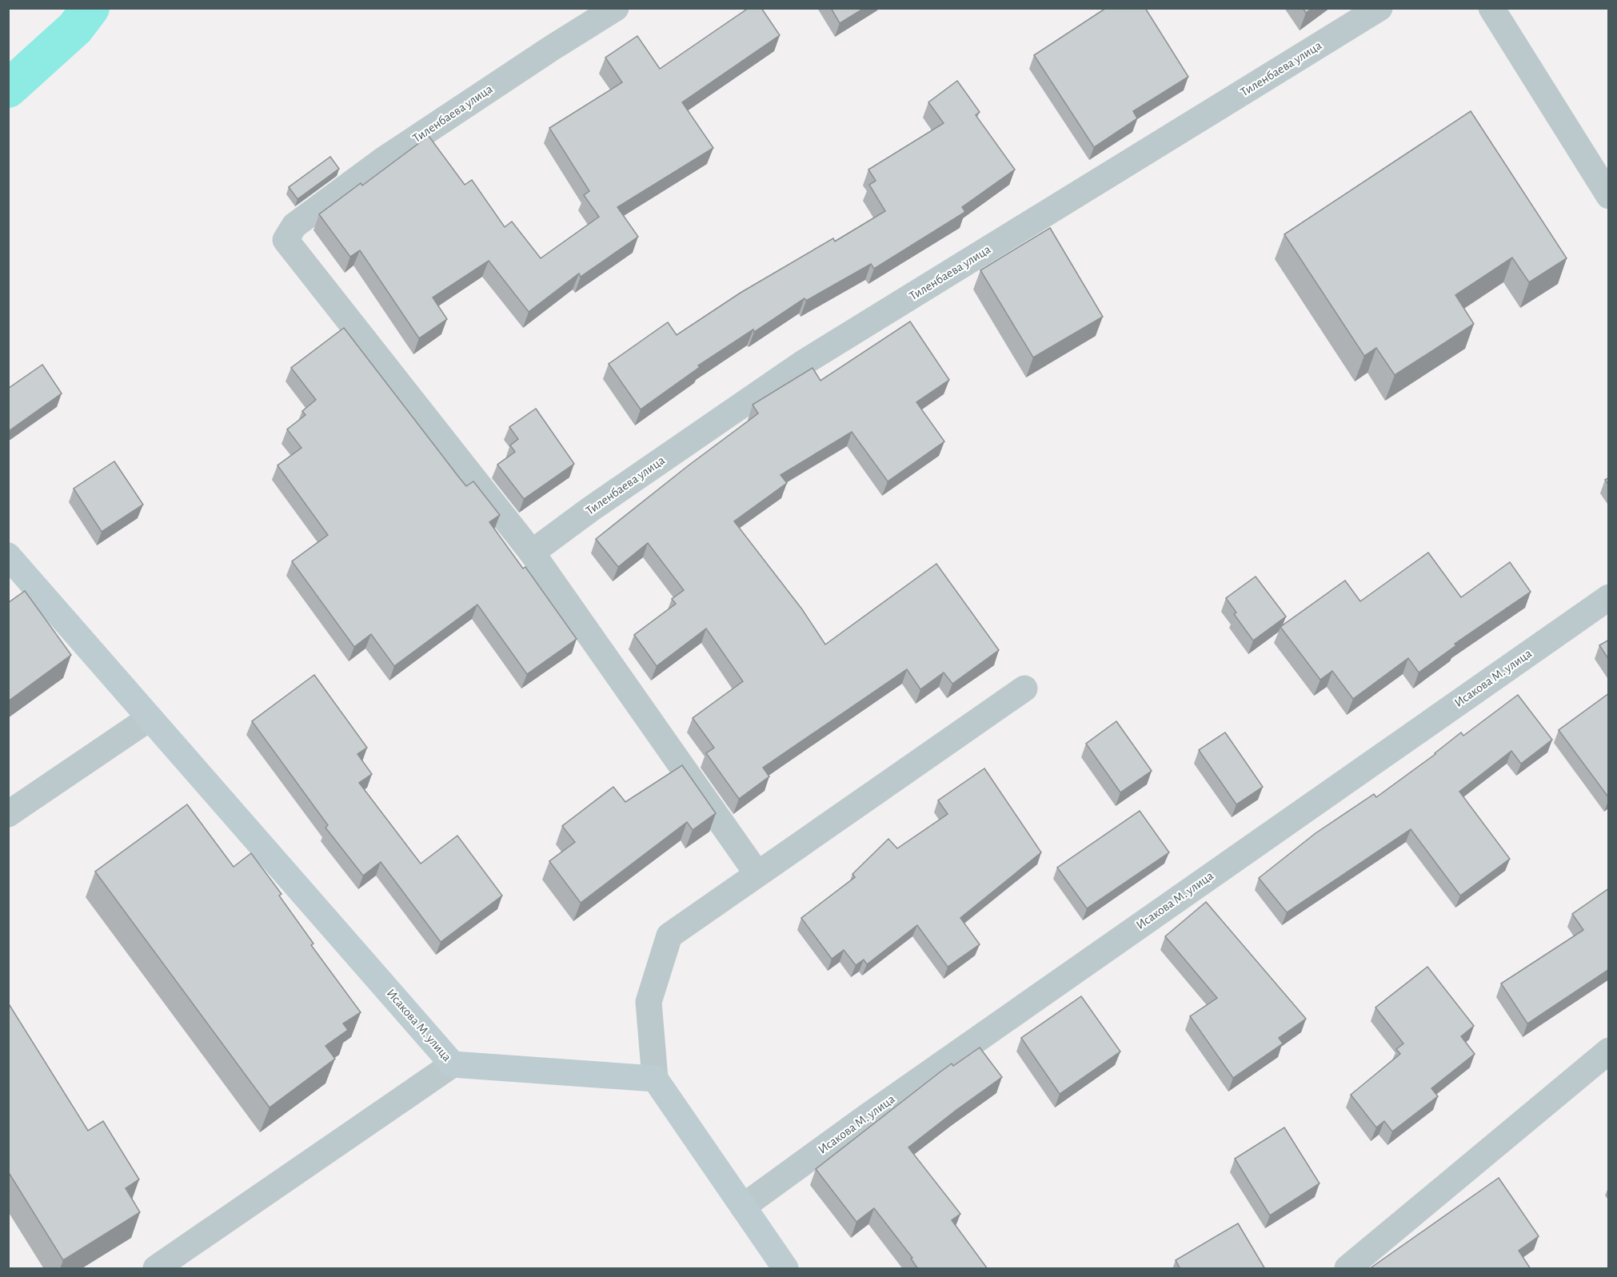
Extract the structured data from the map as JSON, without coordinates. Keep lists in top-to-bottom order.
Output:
{
  "streets": {
    "street": ["Тиленбаева улица", "Исакова М. улица"]
  }
}
